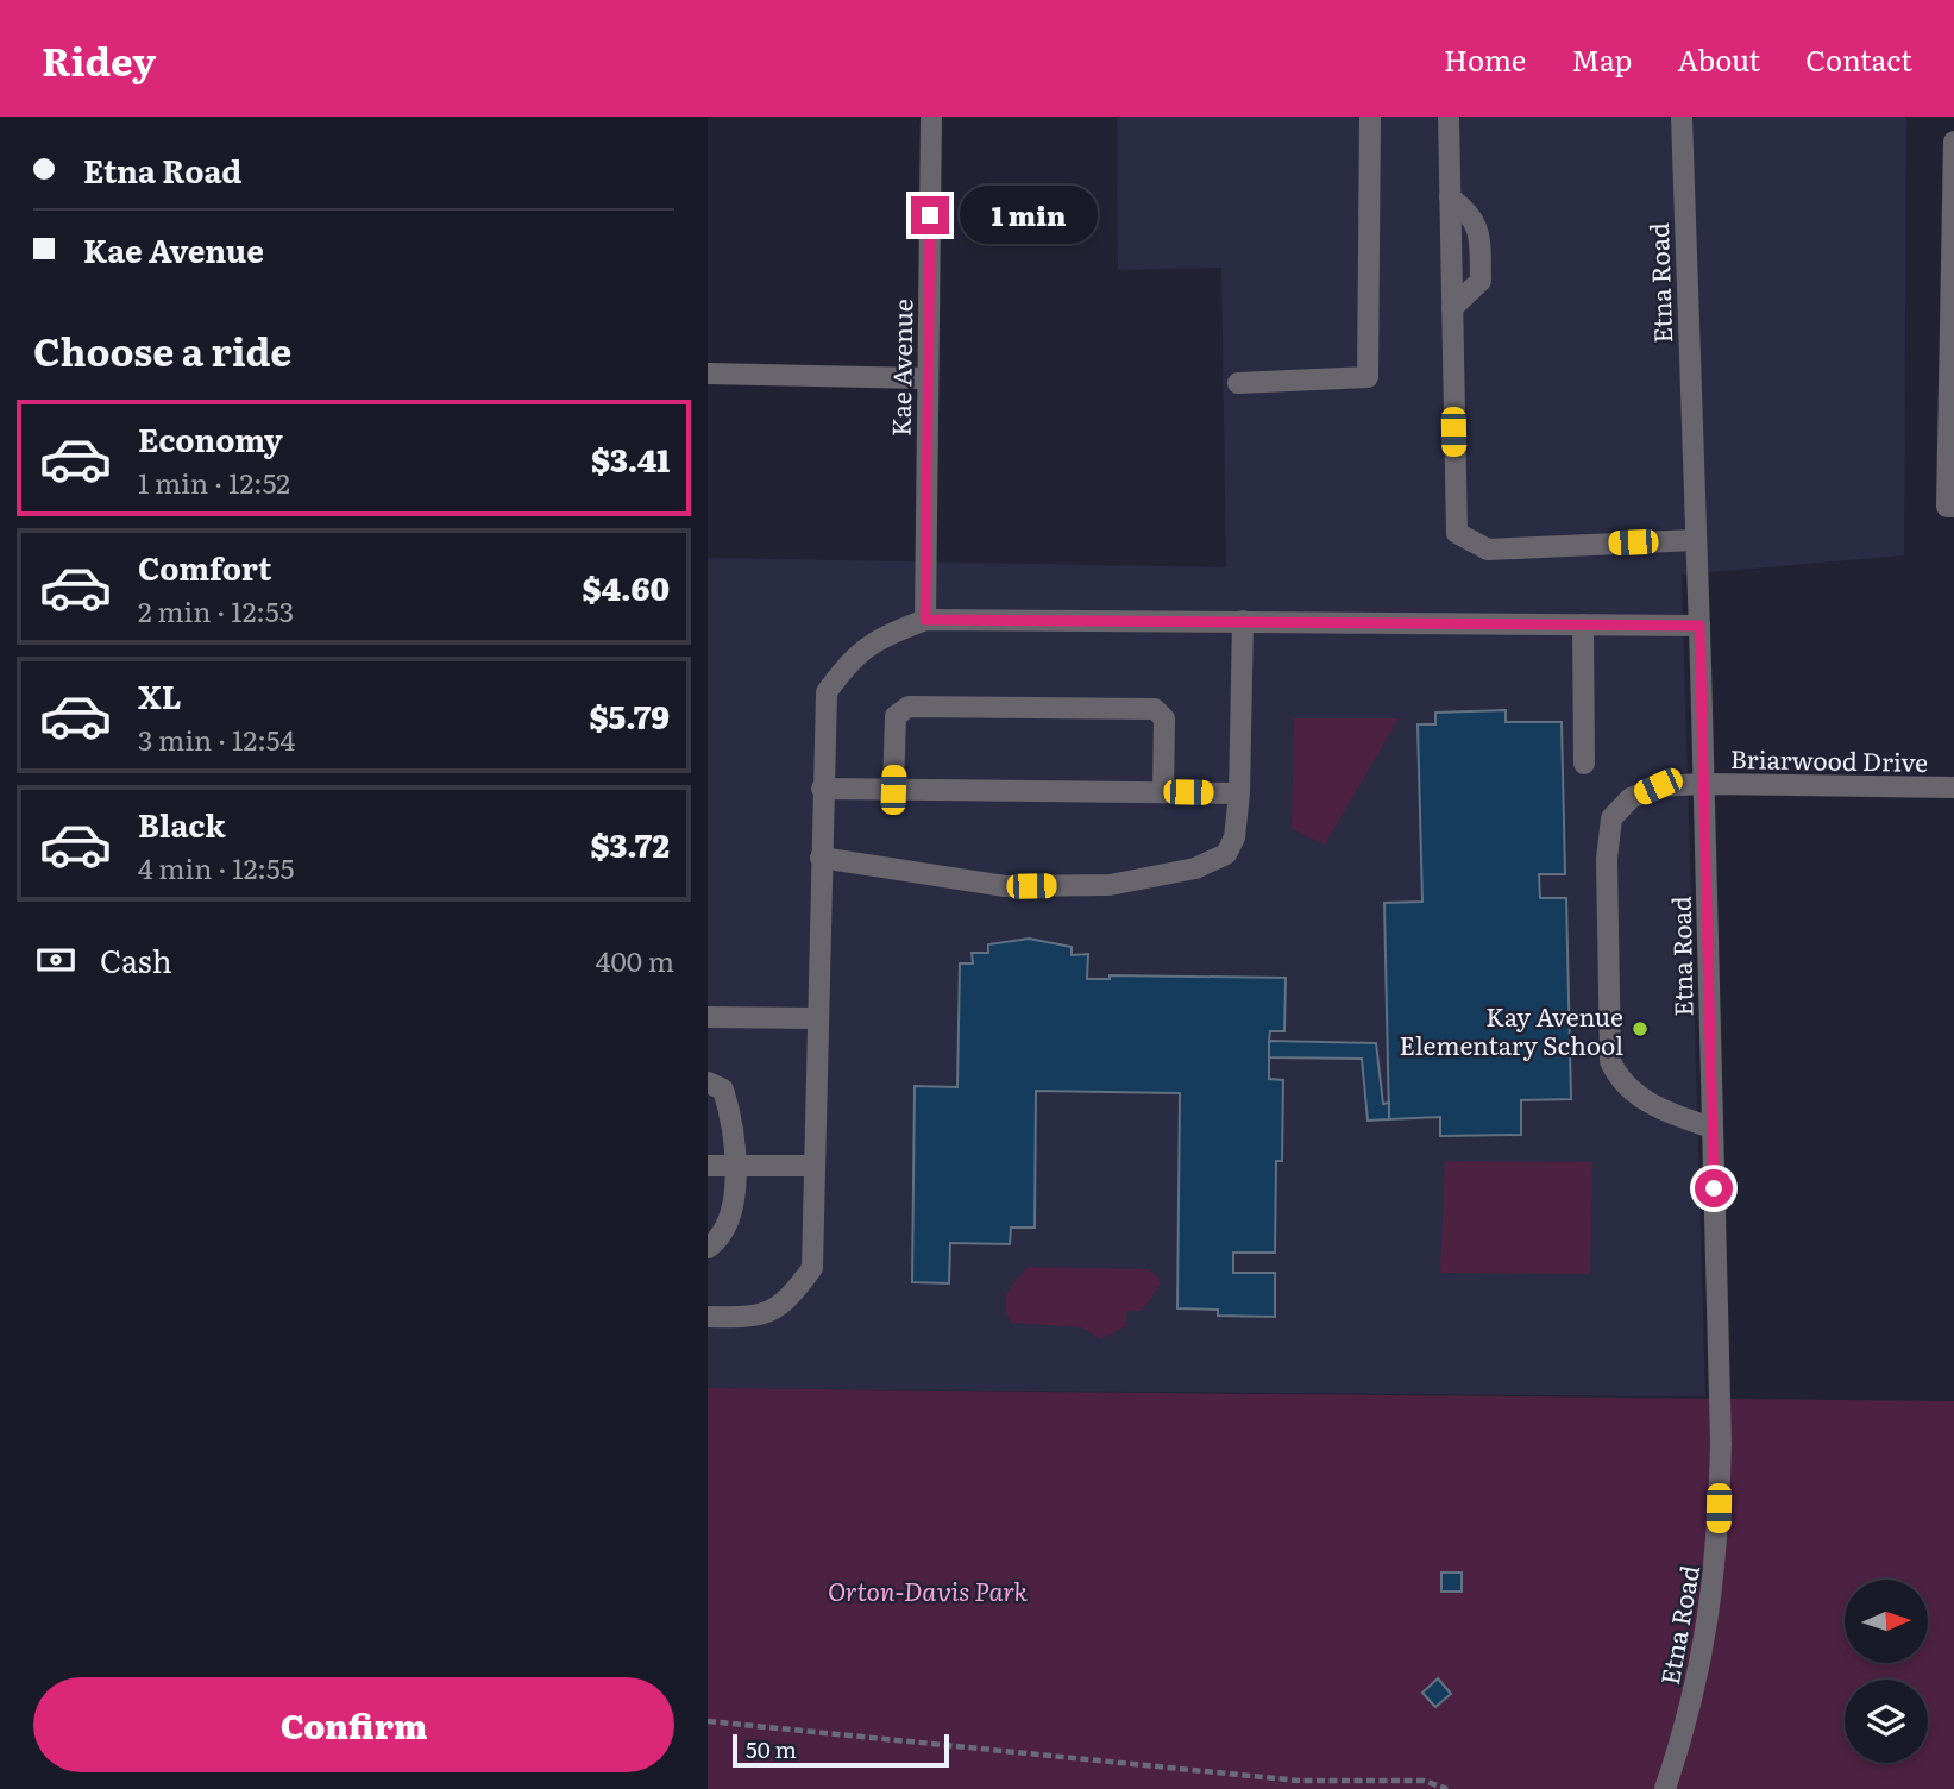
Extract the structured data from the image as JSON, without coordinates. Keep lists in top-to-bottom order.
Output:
{
  "streets": {
    "street": ["Etna Road", "Kae Avenue", "Briarwood Drive"]
  },
  "crossings": [
    ["Etna Road", "Briarwood Drive"]
  ],
  "parks": ["Orton-Davis Park"],
  "places": ["Kay Avenue Elementary School"],
  "scale_bar": "50 m",
  "north": "right",
  "page": {
    "header": "Ridey",
    "nav": [
      "Home",
      "Map",
      "About",
      "Contact"
    ],
    "banner": ["Etna Road", "Kae Avenue"],
    "bubble": "1 min",
    "heading": "Choose a ride",
    "list": [
      {
        "name": "Economy",
        "note": "1 min · 12:52",
        "value": "$3.41"
      },
      {
        "name": "Comfort",
        "note": "2 min · 12:53",
        "value": "$4.60"
      },
      {
        "name": "XL",
        "note": "3 min · 12:54",
        "value": "$5.79"
      },
      {
        "name": "Black",
        "note": "4 min · 12:55",
        "value": "$3.72"
      }
    ],
    "pay": ["Cash", "400 m"],
    "buttons": "Confirm",
    "scale": "50 m"
  }
}
